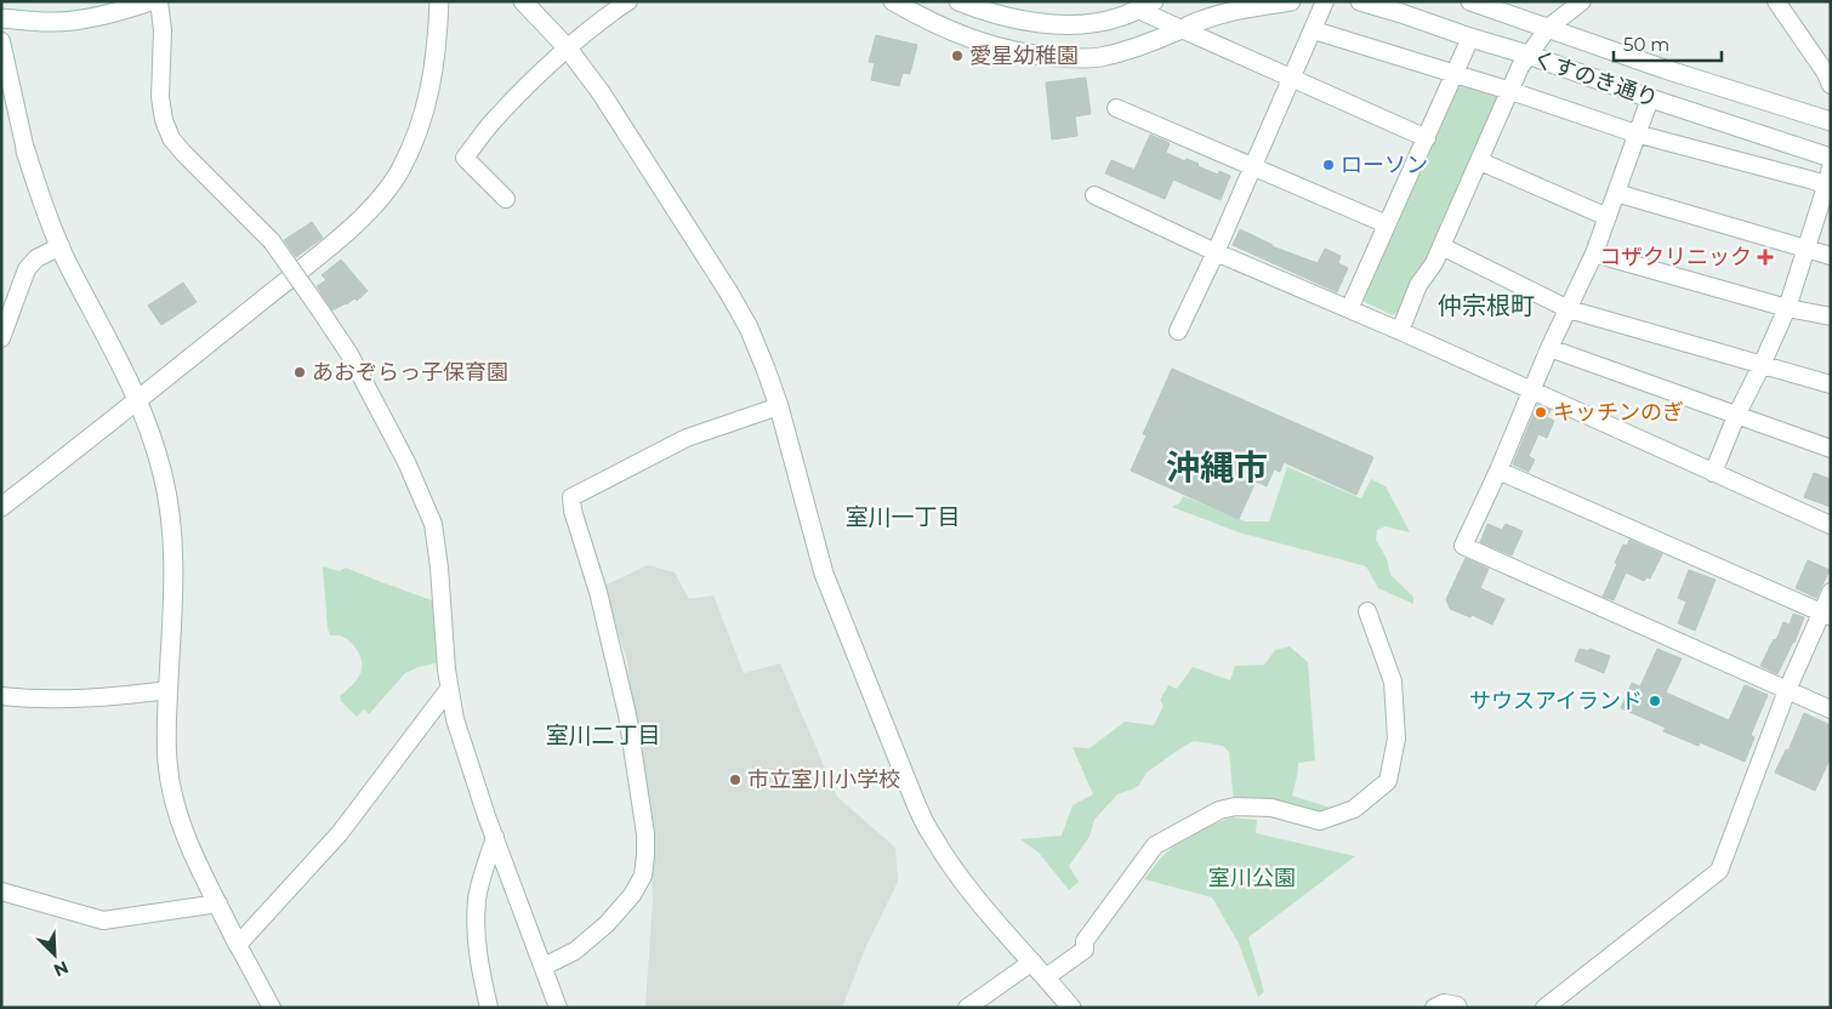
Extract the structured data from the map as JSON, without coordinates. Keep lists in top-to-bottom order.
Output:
{
  "streets": {
    "street": ["くすのき通り"]
  },
  "districts": [
    "仲宗根町",
    "沖縄市",
    "室川一丁目",
    "室川二丁目"
  ],
  "parks": ["室川公園"],
  "places": {
    "other": [
      "愛星幼稚園",
      "ローソン",
      "あおぞらっ子保育園",
      "キッチンのぎ",
      "サウスアイランド",
      "市立室川小学校"
    ],
    "health": ["コザクリニック"]
  },
  "scale_bar": "50 m",
  "north": "bottom right"
}
